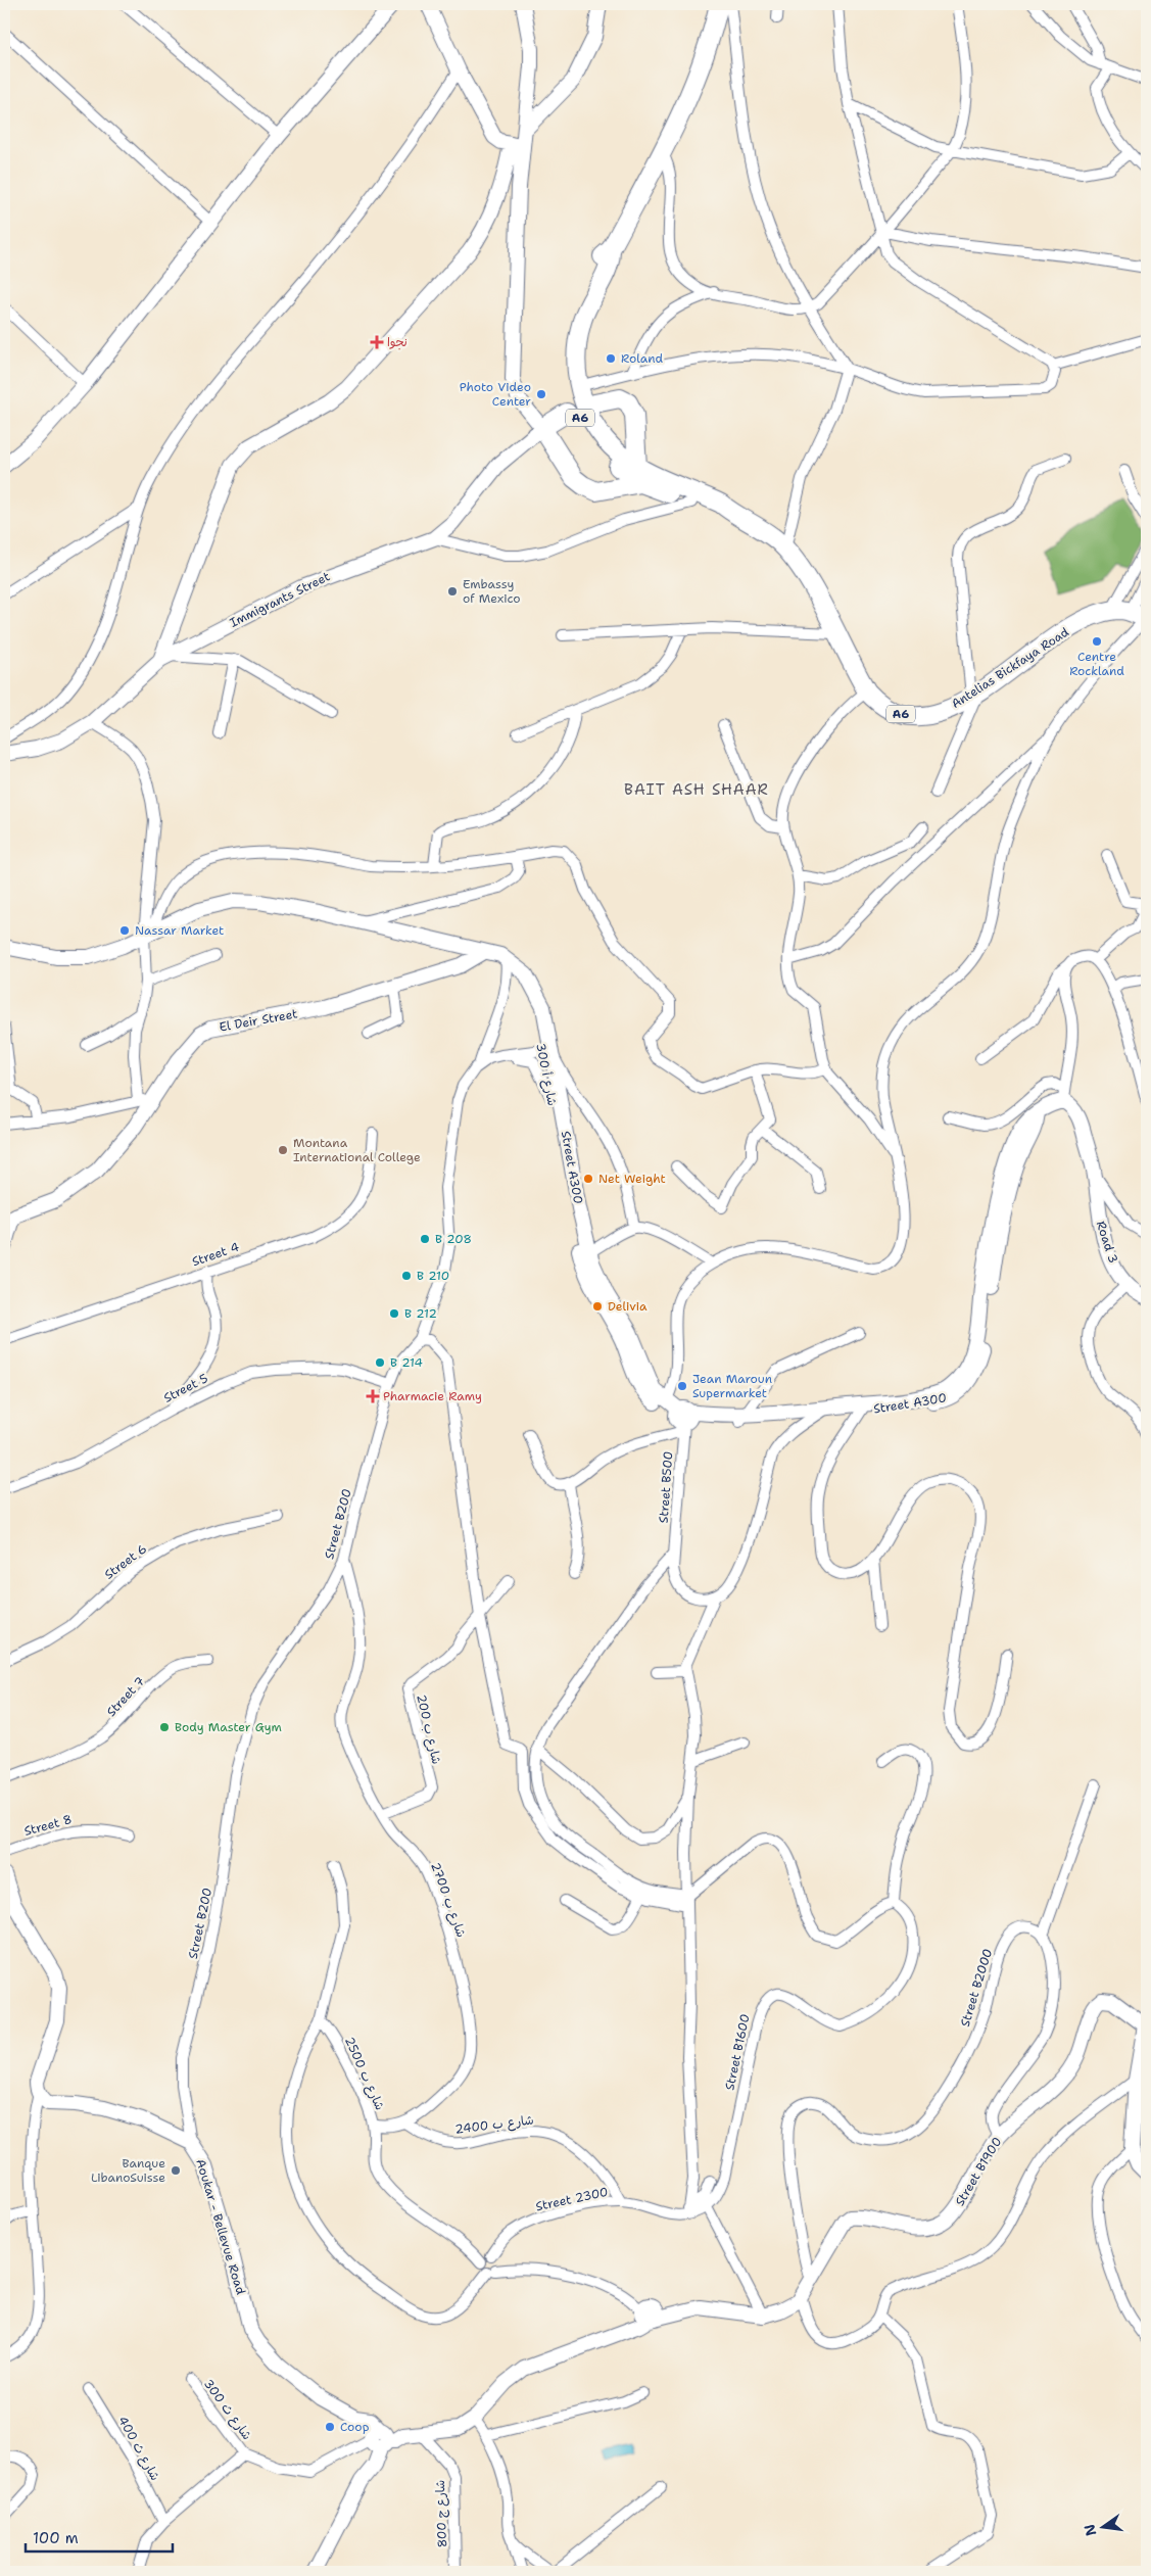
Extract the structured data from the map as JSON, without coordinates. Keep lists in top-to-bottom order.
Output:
{
  "streets": {
    "highway": ["A6", "Antelias Bickfaya Road"],
    "street": [
      "Immigrants Street",
      "El Deir Street",
      "شارع أ 300",
      "Street A300",
      "Road 3",
      "Street 4",
      "Street 5",
      "Street B500",
      "Street B200",
      "Street 6",
      "Street 7",
      "شارع ب 200",
      "Street 8",
      "شارع ب 2700",
      "Street B2000",
      "Street B1600",
      "شارع ب 2500",
      "شارع ب 2400",
      "Street B1900",
      "Street 2300",
      "Aoukar - Bellevue Road",
      "شارع ث 300",
      "شارع ث 400",
      "شارع ج 800"
    ]
  },
  "crossings": [
    ["A6", "Antelias Bickfaya Road"],
    ["شارع أ 300", "Street A300"],
    ["Street A300", "Street B500"],
    ["Street 5", "Street B200"],
    ["Street B200", "شارع ب 2700"],
    ["Street B200", "Aoukar - Bellevue Road"],
    ["شارع ب 200", "شارع ب 2700"],
    ["شارع ب 2700", "شارع ب 2400"],
    ["Street B2000", "Street B1900"],
    ["شارع ب 2500", "Street 2300"],
    ["شارع ب 2400", "Street 2300"]
  ],
  "districts": ["BAIT ASH SHAAR"],
  "places": {
    "health": ["نجوا", "Pharmacie Ramy"],
    "other": [
      "Roland",
      "Photo Video Center",
      "Embassy of Mexico",
      "Centre Rockland",
      "Nassar Market",
      "Montana International College",
      "Net Weight",
      "B 208",
      "B 210",
      "Delivia",
      "B 212",
      "B 214",
      "Jean Maroun Supermarket",
      "Body Master Gym",
      "Banque LibanoSuisse",
      "Coop"
    ]
  },
  "scale_bar": "100 m",
  "north": "left"
}
